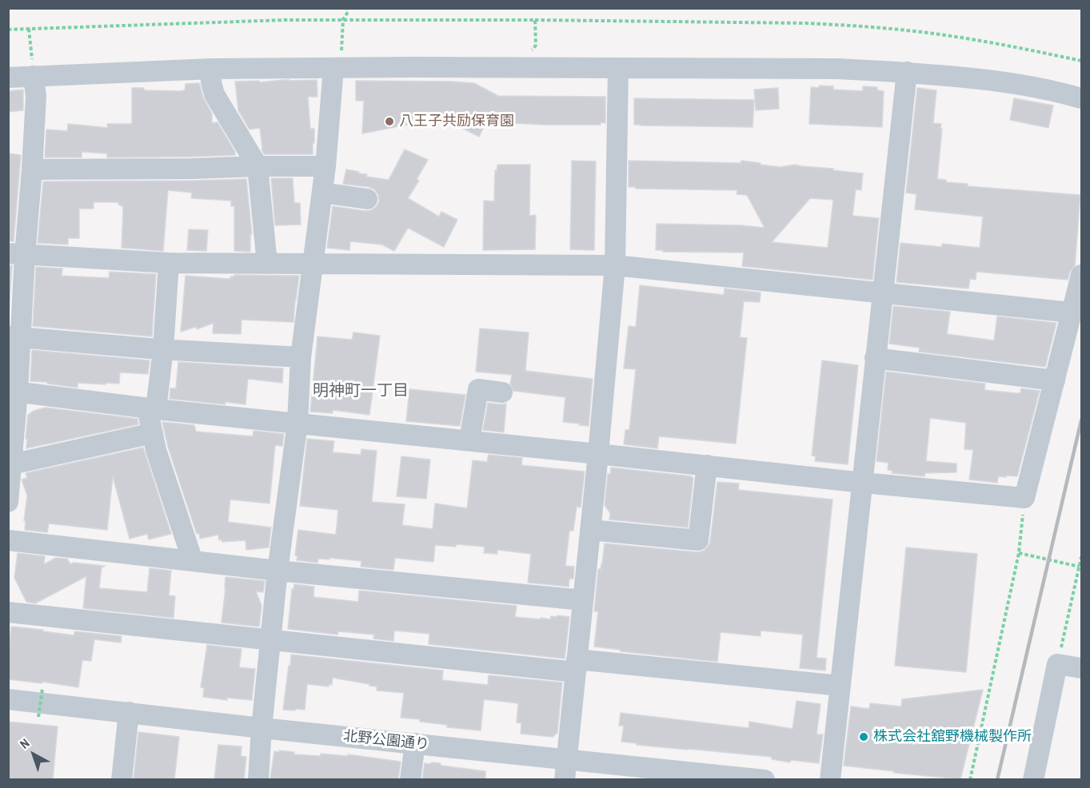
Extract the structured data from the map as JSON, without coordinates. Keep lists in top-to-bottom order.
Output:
{
  "streets": {
    "street": ["北野公園通り"]
  },
  "districts": ["明神町一丁目"],
  "places": ["八王子共励保育園", "株式会社舘野機械製作所"],
  "north": "top left"
}
